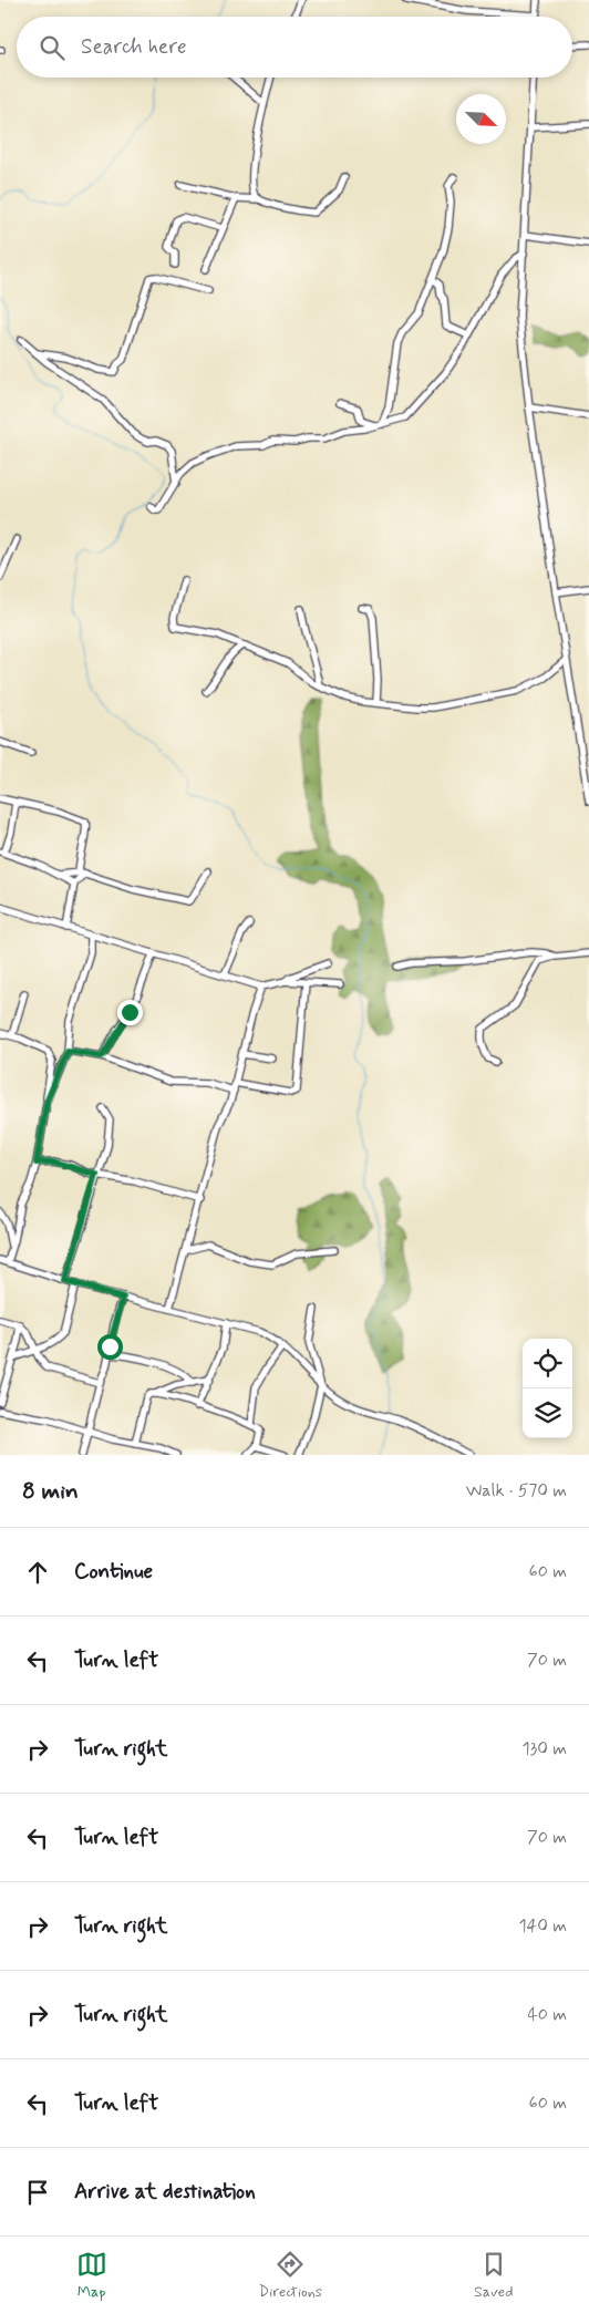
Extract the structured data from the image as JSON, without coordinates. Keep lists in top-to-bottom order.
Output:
{
  "north": "bottom right",
  "page": {
    "search": "Search here",
    "heading": ["8 min", "Walk · 570 m"],
    "list": [
      ["Continue", "60 m"],
      ["Turn left", "70 m"],
      ["Turn right", "130 m"],
      ["Turn left", "70 m"],
      ["Turn right", "140 m"],
      ["Turn right", "40 m"],
      ["Turn left", "60 m"],
      "Arrive at destination"
    ],
    "nav": ["Map", "Directions", "Saved"]
  }
}
